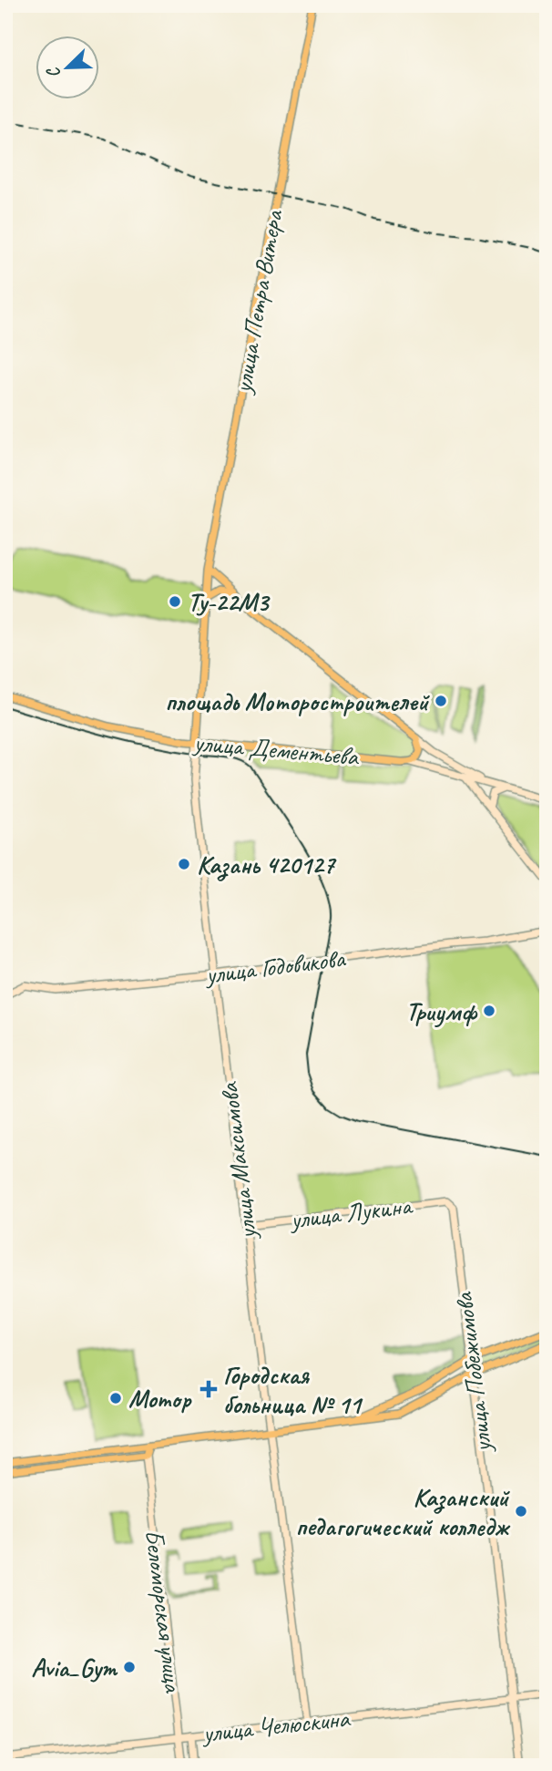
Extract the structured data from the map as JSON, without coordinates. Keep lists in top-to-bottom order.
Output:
{
  "streets": {
    "main road": [
      "улица Петра Витера",
      "улица Дементьева",
      "улица Годовикова",
      "улица Максимова",
      "улица Лукина",
      "улица Побежимова",
      "Беломорская улица",
      "улица Челюскина"
    ]
  },
  "crossings": [
    ["улица Петра Витера", "улица Максимова"],
    ["улица Дементьева", "улица Максимова"],
    ["улица Годовикова", "улица Максимова"],
    ["улица Максимова", "улица Лукина"],
    ["улица Максимова", "улица Челюскина"],
    ["улица Лукина", "улица Побежимова"],
    ["улица Побежимова", "улица Челюскина"],
    ["Беломорская улица", "улица Челюскина"]
  ],
  "places": {
    "other": [
      "Ту-22М3",
      "площадь Моторостроителей",
      "Казань 420127",
      "Триумф",
      "Мотор",
      "Казанский педагогический колледж",
      "Avia_Gym"
    ],
    "health": ["Городская больница № 11"]
  },
  "north": "bottom left"
}
